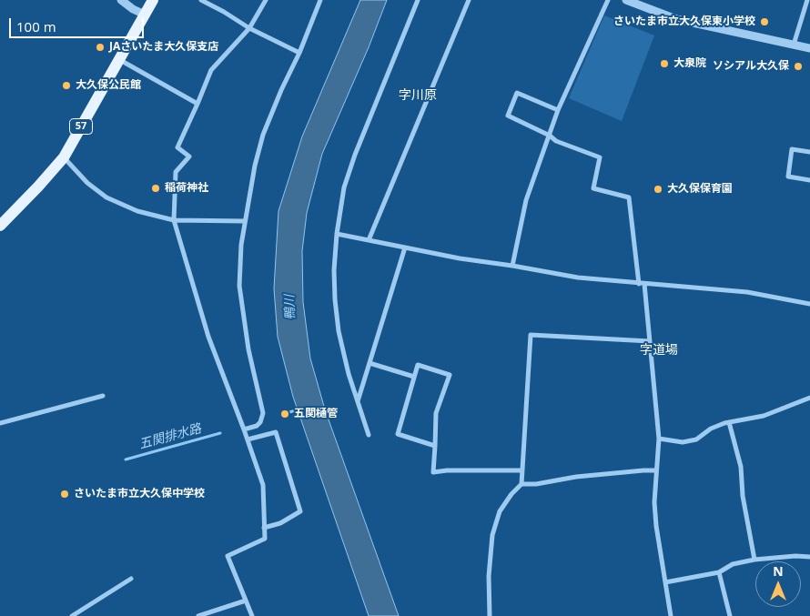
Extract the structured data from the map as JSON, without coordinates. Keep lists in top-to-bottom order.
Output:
{
  "streets": {
    "main road": ["57"]
  },
  "districts": ["字川原", "字道場"],
  "water": ["鴨川", "五関排水路"],
  "places": [
    "さいたま市立大久保東小学校",
    "JAさいたま大久保支店",
    "大泉院",
    "ソシアル大久保",
    "大久保公民館",
    "稲荷神社",
    "大久保保育園",
    "五関樋管",
    "さいたま市立大久保中学校"
  ],
  "scale_bar": "100 m",
  "north": "top"
}
